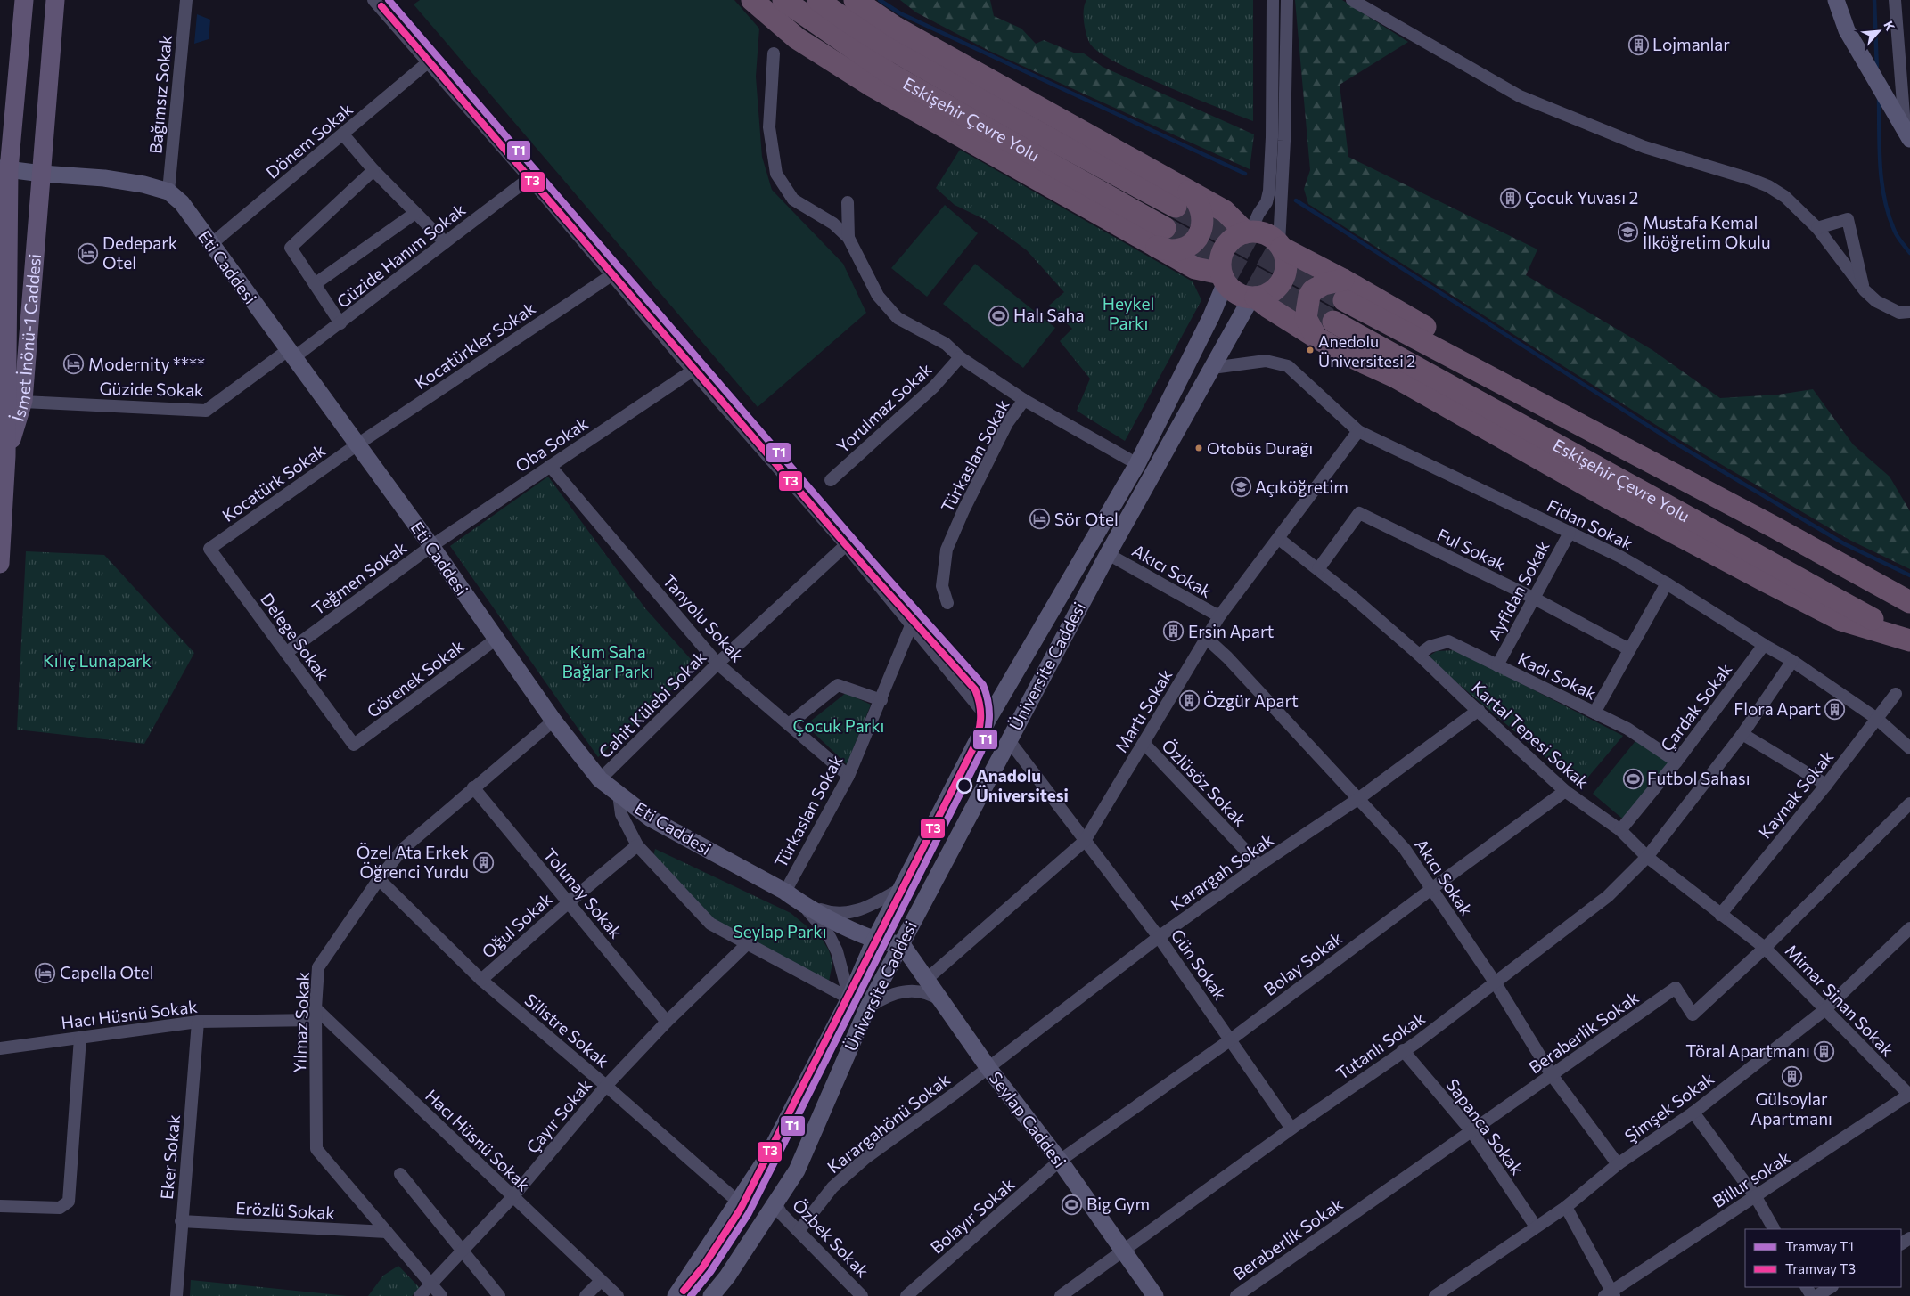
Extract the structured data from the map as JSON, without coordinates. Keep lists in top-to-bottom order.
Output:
{
  "streets": {
    "highway": ["Eskişehir Çevre Yolu"],
    "main road": [
      "Eti Caddesi",
      "İsmet İnönü-1 Caddesi",
      "Üniversite Caddesi",
      "Seylap Caddesi"
    ],
    "street": [
      "Bağımsız Sokak",
      "Dönem Sokak",
      "Güzide Hanım Sokak",
      "Kocatürkler Sokak",
      "Güzide Sokak",
      "Yorulmaz Sokak",
      "Oba Sokak",
      "Türkaslan Sokak",
      "Kocatürk Sokak",
      "Fidan Sokak",
      "Ful Sokak",
      "Akıcı Sokak",
      "Teğmen Sokak",
      "Ayfidan Sokak",
      "Tanyolu Sokak",
      "Delege Sokak",
      "Kadı Sokak",
      "Görenek Sokak",
      "Cahit Külebi Sokak",
      "Çardak Sokak",
      "Martı Sokak",
      "Kartal Tepesi Sokak",
      "Özlüsöz Sokak",
      "Kaynak Sokak",
      "Karargah Sokak",
      "Tolunay Sokak",
      "Oğul Sokak",
      "Bolay Sokak",
      "Gün Sokak",
      "Mimar Sinan Sokak",
      "Hacı Hüsnü Sokak",
      "Yılmaz Sokak",
      "Silistre Sokak",
      "Beraberlik Sokak",
      "Tutanlı Sokak",
      "Şimşek Sokak",
      "Çayır Sokak",
      "Karargahönü Sokak",
      "Sapanca Sokak",
      "Eker Sokak",
      "Billur sokak",
      "Erözlü Sokak",
      "Bolayır Sokak",
      "Özbek Sokak"
    ]
  },
  "crossings": [
    ["Bağımsız Sokak", "Eti Caddesi"],
    ["Dönem Sokak", "Eti Caddesi"],
    ["Güzide Hanım Sokak", "Eti Caddesi"],
    ["Güzide Hanım Sokak", "Güzide Sokak"],
    ["Eti Caddesi", "İsmet İnönü-1 Caddesi"],
    ["Eti Caddesi", "Kocatürkler Sokak"],
    ["Eti Caddesi", "Güzide Sokak"],
    ["Eti Caddesi", "Oba Sokak"],
    ["Eti Caddesi", "Türkaslan Sokak"],
    ["Eti Caddesi", "Kocatürk Sokak"],
    ["Eti Caddesi", "Teğmen Sokak"],
    ["Eti Caddesi", "Üniversite Caddesi"],
    ["Eti Caddesi", "Görenek Sokak"],
    ["Eti Caddesi", "Cahit Külebi Sokak"],
    ["Eti Caddesi", "Yılmaz Sokak"],
    ["Eti Caddesi", "Seylap Caddesi"],
    ["İsmet İnönü-1 Caddesi", "Güzide Sokak"],
    ["Kocatürkler Sokak", "Kocatürk Sokak"],
    ["Yorulmaz Sokak", "Türkaslan Sokak"],
    ["Oba Sokak", "Teğmen Sokak"],
    ["Oba Sokak", "Tanyolu Sokak"],
    ["Türkaslan Sokak", "Tanyolu Sokak"],
    ["Türkaslan Sokak", "Üniversite Caddesi"],
    ["Kocatürk Sokak", "Delege Sokak"],
    ["Fidan Sokak", "Ayfidan Sokak"],
    ["Fidan Sokak", "Üniversite Caddesi"],
    ["Fidan Sokak", "Çardak Sokak"],
    ["Fidan Sokak", "Martı Sokak"],
    ["Fidan Sokak", "Kaynak Sokak"],
    ["Fidan Sokak", "Tutanlı Sokak"],
    ["Ful Sokak", "Ayfidan Sokak"],
    ["Ful Sokak", "Kartal Tepesi Sokak"],
    ["Akıcı Sokak", "Üniversite Caddesi"],
    ["Akıcı Sokak", "Martı Sokak"],
    ["Akıcı Sokak", "Karargah Sokak"],
    ["Akıcı Sokak", "Bolay Sokak"],
    ["Akıcı Sokak", "Beraberlik Sokak"],
    ["Akıcı Sokak", "Tutanlı Sokak"],
    ["Akıcı Sokak", "Şimşek Sokak"],
    ["Teğmen Sokak", "Delege Sokak"],
    ["Ayfidan Sokak", "Kadı Sokak"],
    ["Tanyolu Sokak", "Cahit Külebi Sokak"],
    ["Delege Sokak", "Görenek Sokak"],
    ["Üniversite Caddesi", "Gün Sokak"],
    ["Üniversite Caddesi", "Silistre Sokak"],
    ["Üniversite Caddesi", "Seylap Caddesi"],
    ["Üniversite Caddesi", "Özbek Sokak"],
    ["Kadı Sokak", "Çardak Sokak"],
    ["Kadı Sokak", "Kartal Tepesi Sokak"],
    ["Çardak Sokak", "Kartal Tepesi Sokak"],
    ["Martı Sokak", "Kartal Tepesi Sokak"],
    ["Martı Sokak", "Özlüsöz Sokak"],
    ["Martı Sokak", "Gün Sokak"],
    ["Martı Sokak", "Seylap Caddesi"],
    ["Kartal Tepesi Sokak", "Kaynak Sokak"],
    ["Kartal Tepesi Sokak", "Karargah Sokak"],
    ["Kartal Tepesi Sokak", "Bolay Sokak"],
    ["Kartal Tepesi Sokak", "Mimar Sinan Sokak"],
    ["Kartal Tepesi Sokak", "Beraberlik Sokak"],
    ["Kartal Tepesi Sokak", "Tutanlı Sokak"],
    ["Özlüsöz Sokak", "Karargah Sokak"],
    ["Karargah Sokak", "Gün Sokak"],
    ["Karargah Sokak", "Seylap Caddesi"],
    ["Karargah Sokak", "Karargahönü Sokak"],
    ["Tolunay Sokak", "Oğul Sokak"],
    ["Tolunay Sokak", "Yılmaz Sokak"],
    ["Tolunay Sokak", "Çayır Sokak"],
    ["Oğul Sokak", "Silistre Sokak"],
    ["Bolay Sokak", "Gün Sokak"],
    ["Bolay Sokak", "Seylap Caddesi"],
    ["Bolay Sokak", "Bolayır Sokak"],
    ["Gün Sokak", "Tutanlı Sokak"],
    ["Mimar Sinan Sokak", "Beraberlik Sokak"],
    ["Mimar Sinan Sokak", "Şimşek Sokak"],
    ["Mimar Sinan Sokak", "Billur sokak"],
    ["Hacı Hüsnü Sokak", "Yılmaz Sokak"],
    ["Hacı Hüsnü Sokak", "Çayır Sokak"],
    ["Hacı Hüsnü Sokak", "Eker Sokak"],
    ["Yılmaz Sokak", "Silistre Sokak"],
    ["Yılmaz Sokak", "Çayır Sokak"],
    ["Yılmaz Sokak", "Erözlü Sokak"],
    ["Silistre Sokak", "Çayır Sokak"],
    ["Beraberlik Sokak", "Sapanca Sokak"],
    ["Tutanlı Sokak", "Seylap Caddesi"],
    ["Tutanlı Sokak", "Sapanca Sokak"],
    ["Şimşek Sokak", "Sapanca Sokak"],
    ["Seylap Caddesi", "Karargahönü Sokak"],
    ["Seylap Caddesi", "Bolayır Sokak"],
    ["Karargahönü Sokak", "Özbek Sokak"],
    ["Eker Sokak", "Erözlü Sokak"]
  ],
  "parks": [
    "Heykel Parkı",
    "Kum Saha Bağlar Parkı",
    "Kılıç Lunapark",
    "Çocuk Parkı",
    "Seylap Parkı"
  ],
  "places": {
    "building": [
      "Lojmanlar",
      "Çocuk Yuvası 2",
      "Ersin Apart",
      "Özgür Apart",
      "Flora Apart",
      "Özel Ata Erkek Öğrenci Yurdu",
      "Töral Apartmanı",
      "Gülsoylar Apartmanı"
    ],
    "school or university": ["Mustafa Kemal İlköğretim Okulu", "Açıköğretim"],
    "hotel": [
      "Dedepark Otel",
      "Modernity ****",
      "Sör Otel",
      "Capella Otel"
    ],
    "sports": ["Halı Saha", "Futbol Sahası", "Big Gym"],
    "other": ["Anedolu Üniversitesi 2", "Otobüs Durağı", "Anadolu Üniversitesi"]
  },
  "lines": ["tram line T1", "tram line T3"],
  "legend": ["Tramvay T1", "Tramvay T3"],
  "north": "top right"
}
